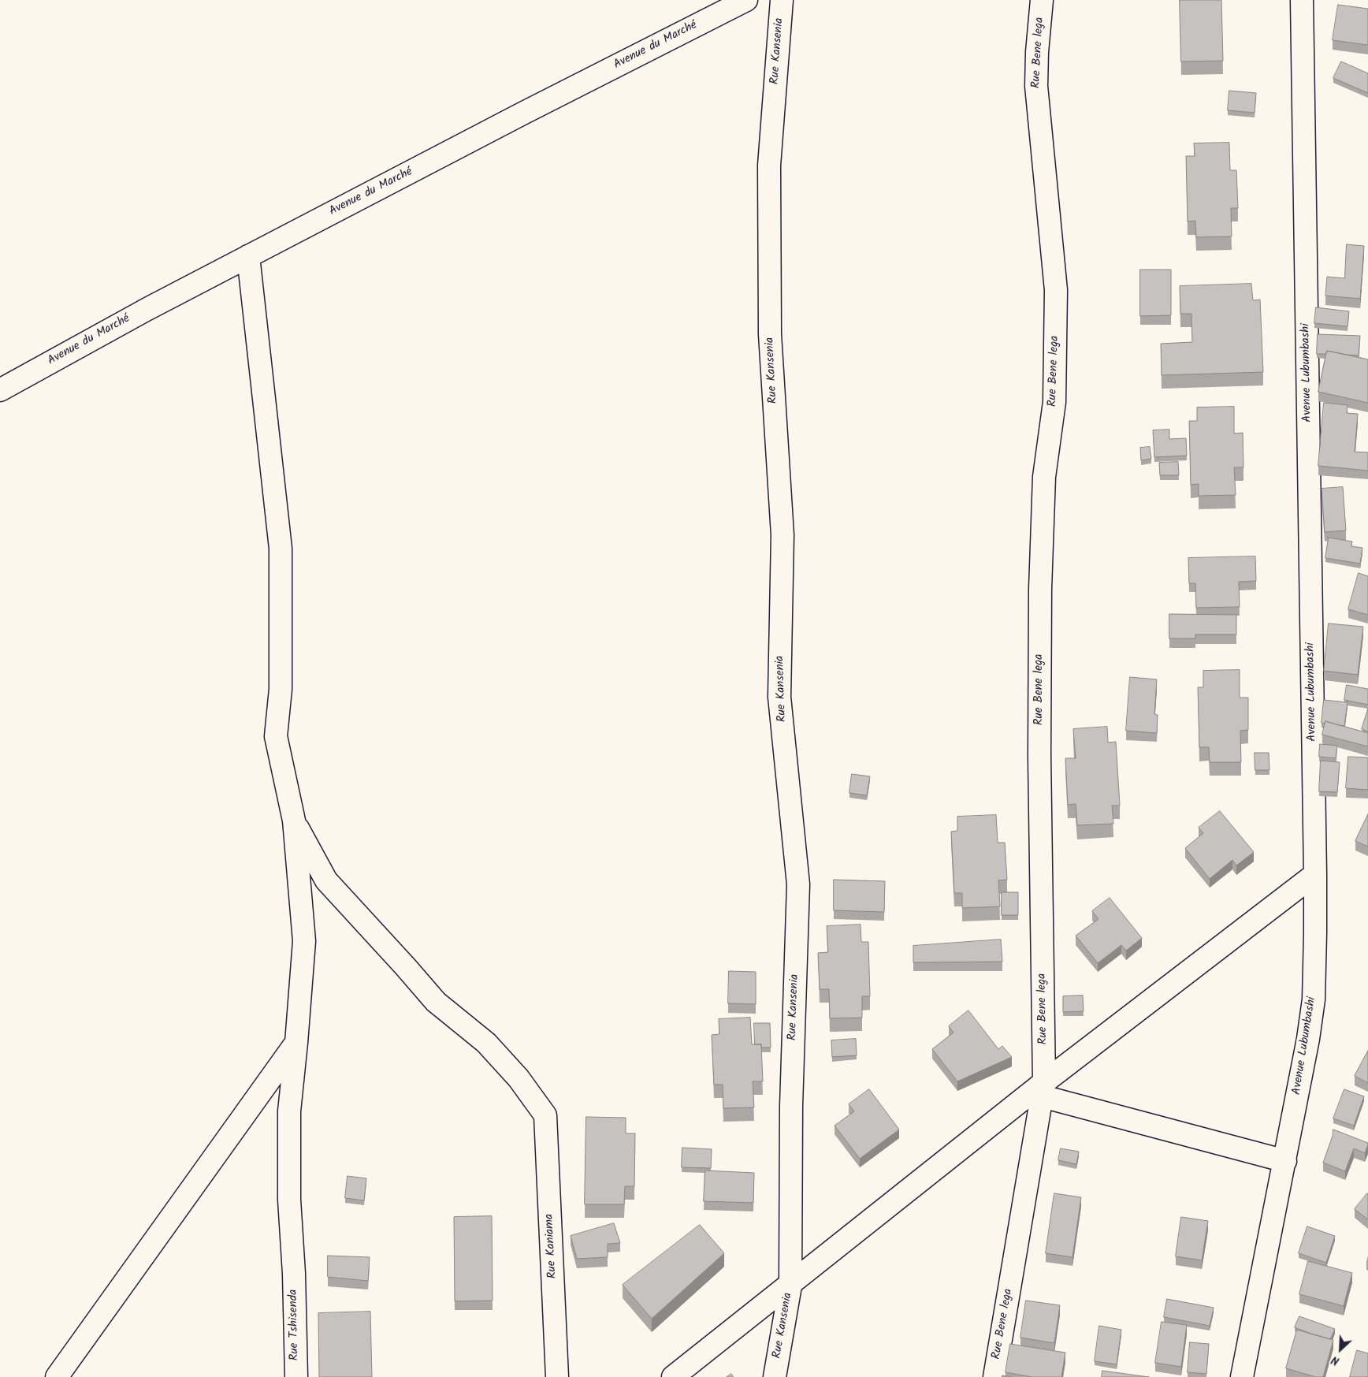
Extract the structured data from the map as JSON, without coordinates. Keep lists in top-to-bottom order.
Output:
{
  "streets": {
    "street": [
      "Avenue du Marché",
      "Rue Kansenia",
      "Rue Bene lega",
      "Avenue Lubumbashi",
      "Rue Kaniama",
      "Rue Tshisenda"
    ]
  },
  "crossings": [
    ["Rue Kaniama", "Rue Tshisenda"]
  ],
  "north": "bottom left"
}
